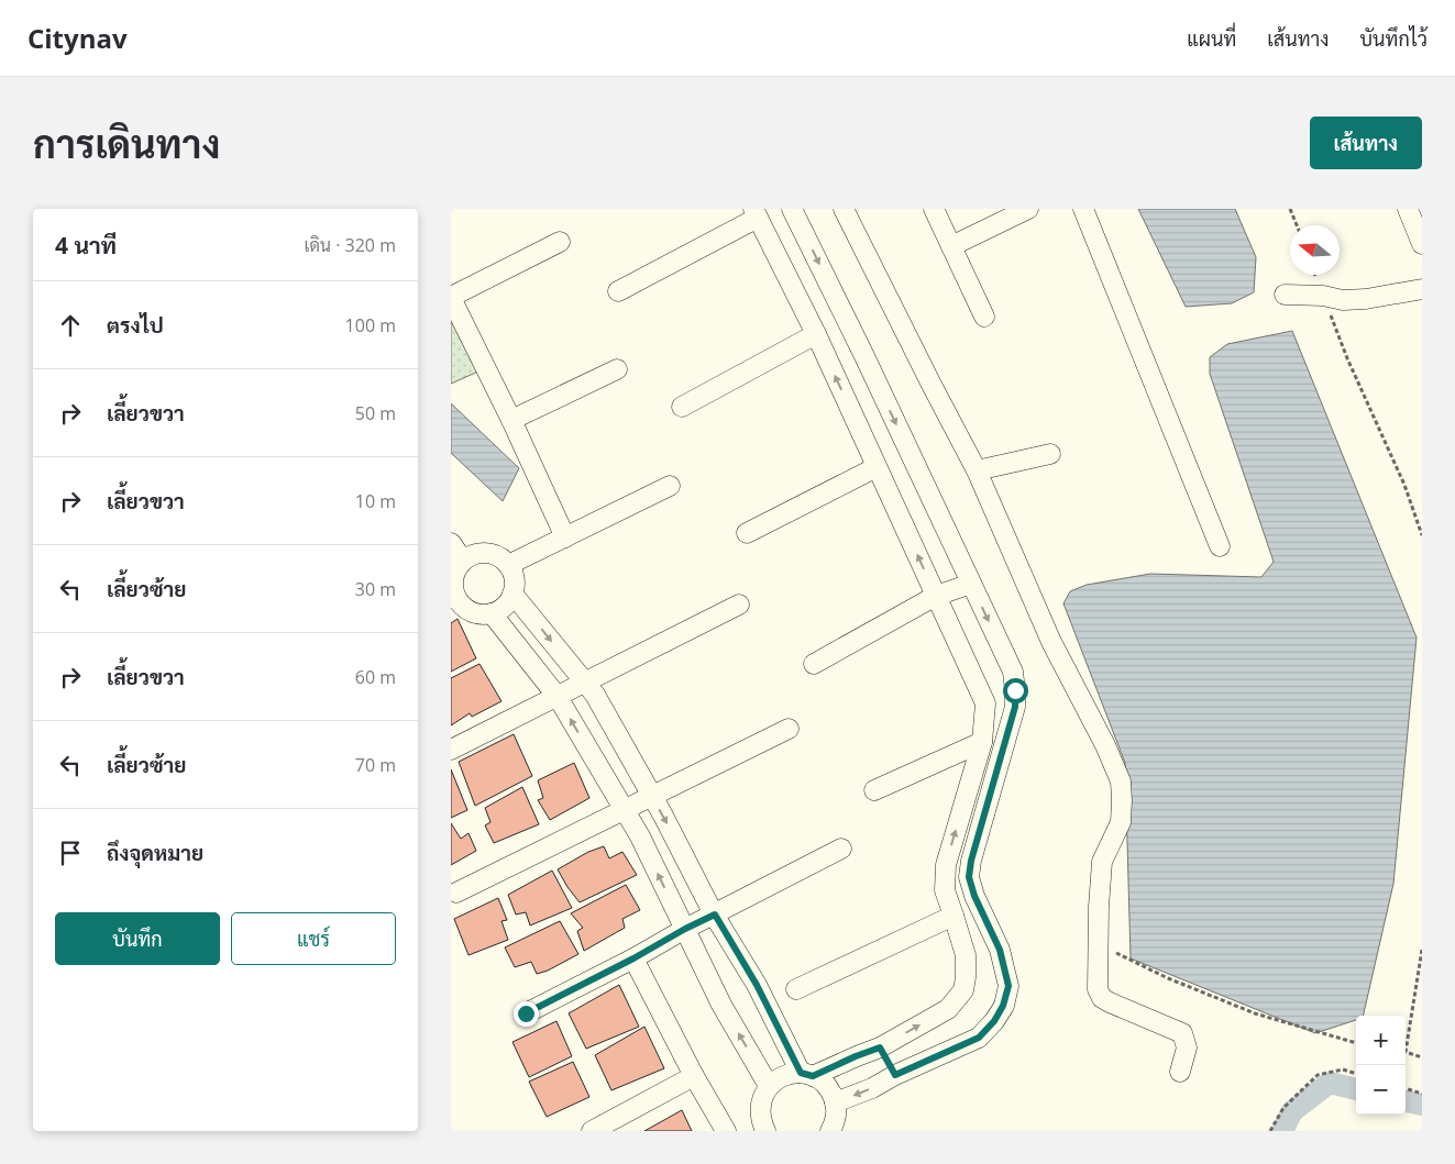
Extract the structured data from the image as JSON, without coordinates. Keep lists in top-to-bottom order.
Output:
{
  "north": "left",
  "page": {
    "header": "Citynav",
    "nav": ["แผนที่", "เส้นทาง", "บันทึกไว้"],
    "buttons": [
      "เส้นทาง",
      ["บันทึก", "แชร์"]
    ],
    "title": "การเดินทาง",
    "heading": ["4 นาที", "เดิน · 320 m"],
    "list": [
      ["ตรงไป", "100 m"],
      ["เลี้ยวขวา", "50 m"],
      ["เลี้ยวขวา", "10 m"],
      ["เลี้ยวซ้าย", "30 m"],
      ["เลี้ยวขวา", "60 m"],
      ["เลี้ยวซ้าย", "70 m"],
      "ถึงจุดหมาย"
    ],
    "map_buttons": ["+", "−"]
  }
}
